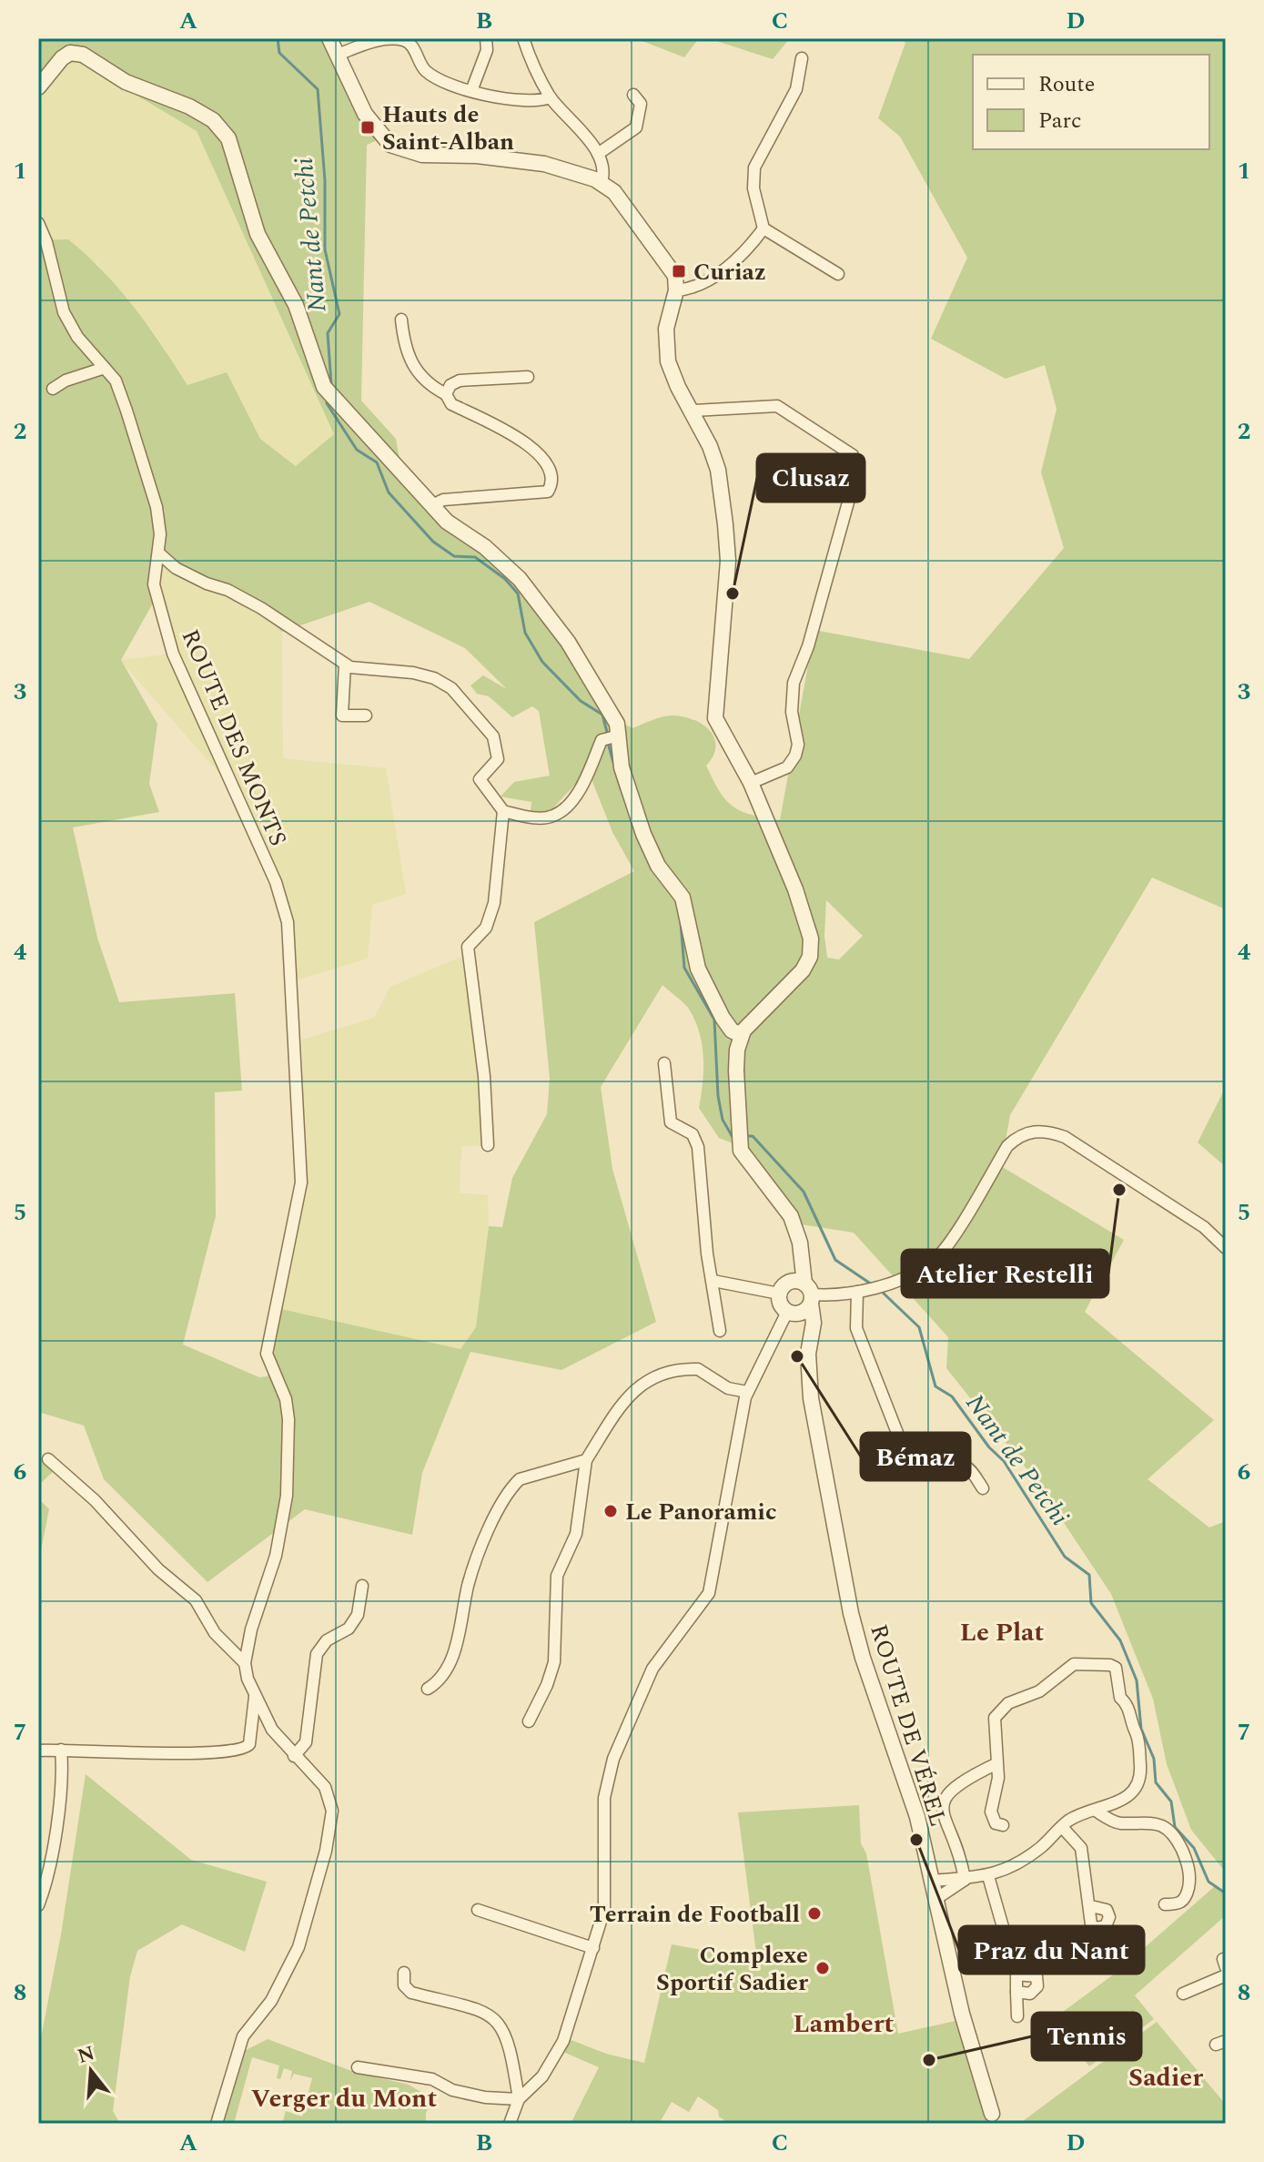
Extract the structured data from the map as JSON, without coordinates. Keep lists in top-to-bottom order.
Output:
{
  "streets": {
    "street": ["ROUTE DES MONTS", "ROUTE DE VÉREL"]
  },
  "districts": [
    "Le Plat",
    "Lambert",
    "Sadier",
    "Verger du Mont"
  ],
  "water": ["Nant de Petchi"],
  "places": {
    "transit": ["Hauts de Saint-Alban", "Curiaz"],
    "other": [
      "Clusaz",
      "Atelier Restelli",
      "Bémaz",
      "Le Panoramic",
      "Praz du Nant",
      "Terrain de Football",
      "Complexe Sportif Sadier",
      "Tennis"
    ]
  },
  "legend": ["Route", "Parc"],
  "north": "top",
  "grid": {
    "columns": [
      "A",
      "B",
      "C",
      "D"
    ],
    "rows": [
      "1",
      "2",
      "3",
      "4",
      "5",
      "6",
      "7",
      "8"
    ]
  }
}
